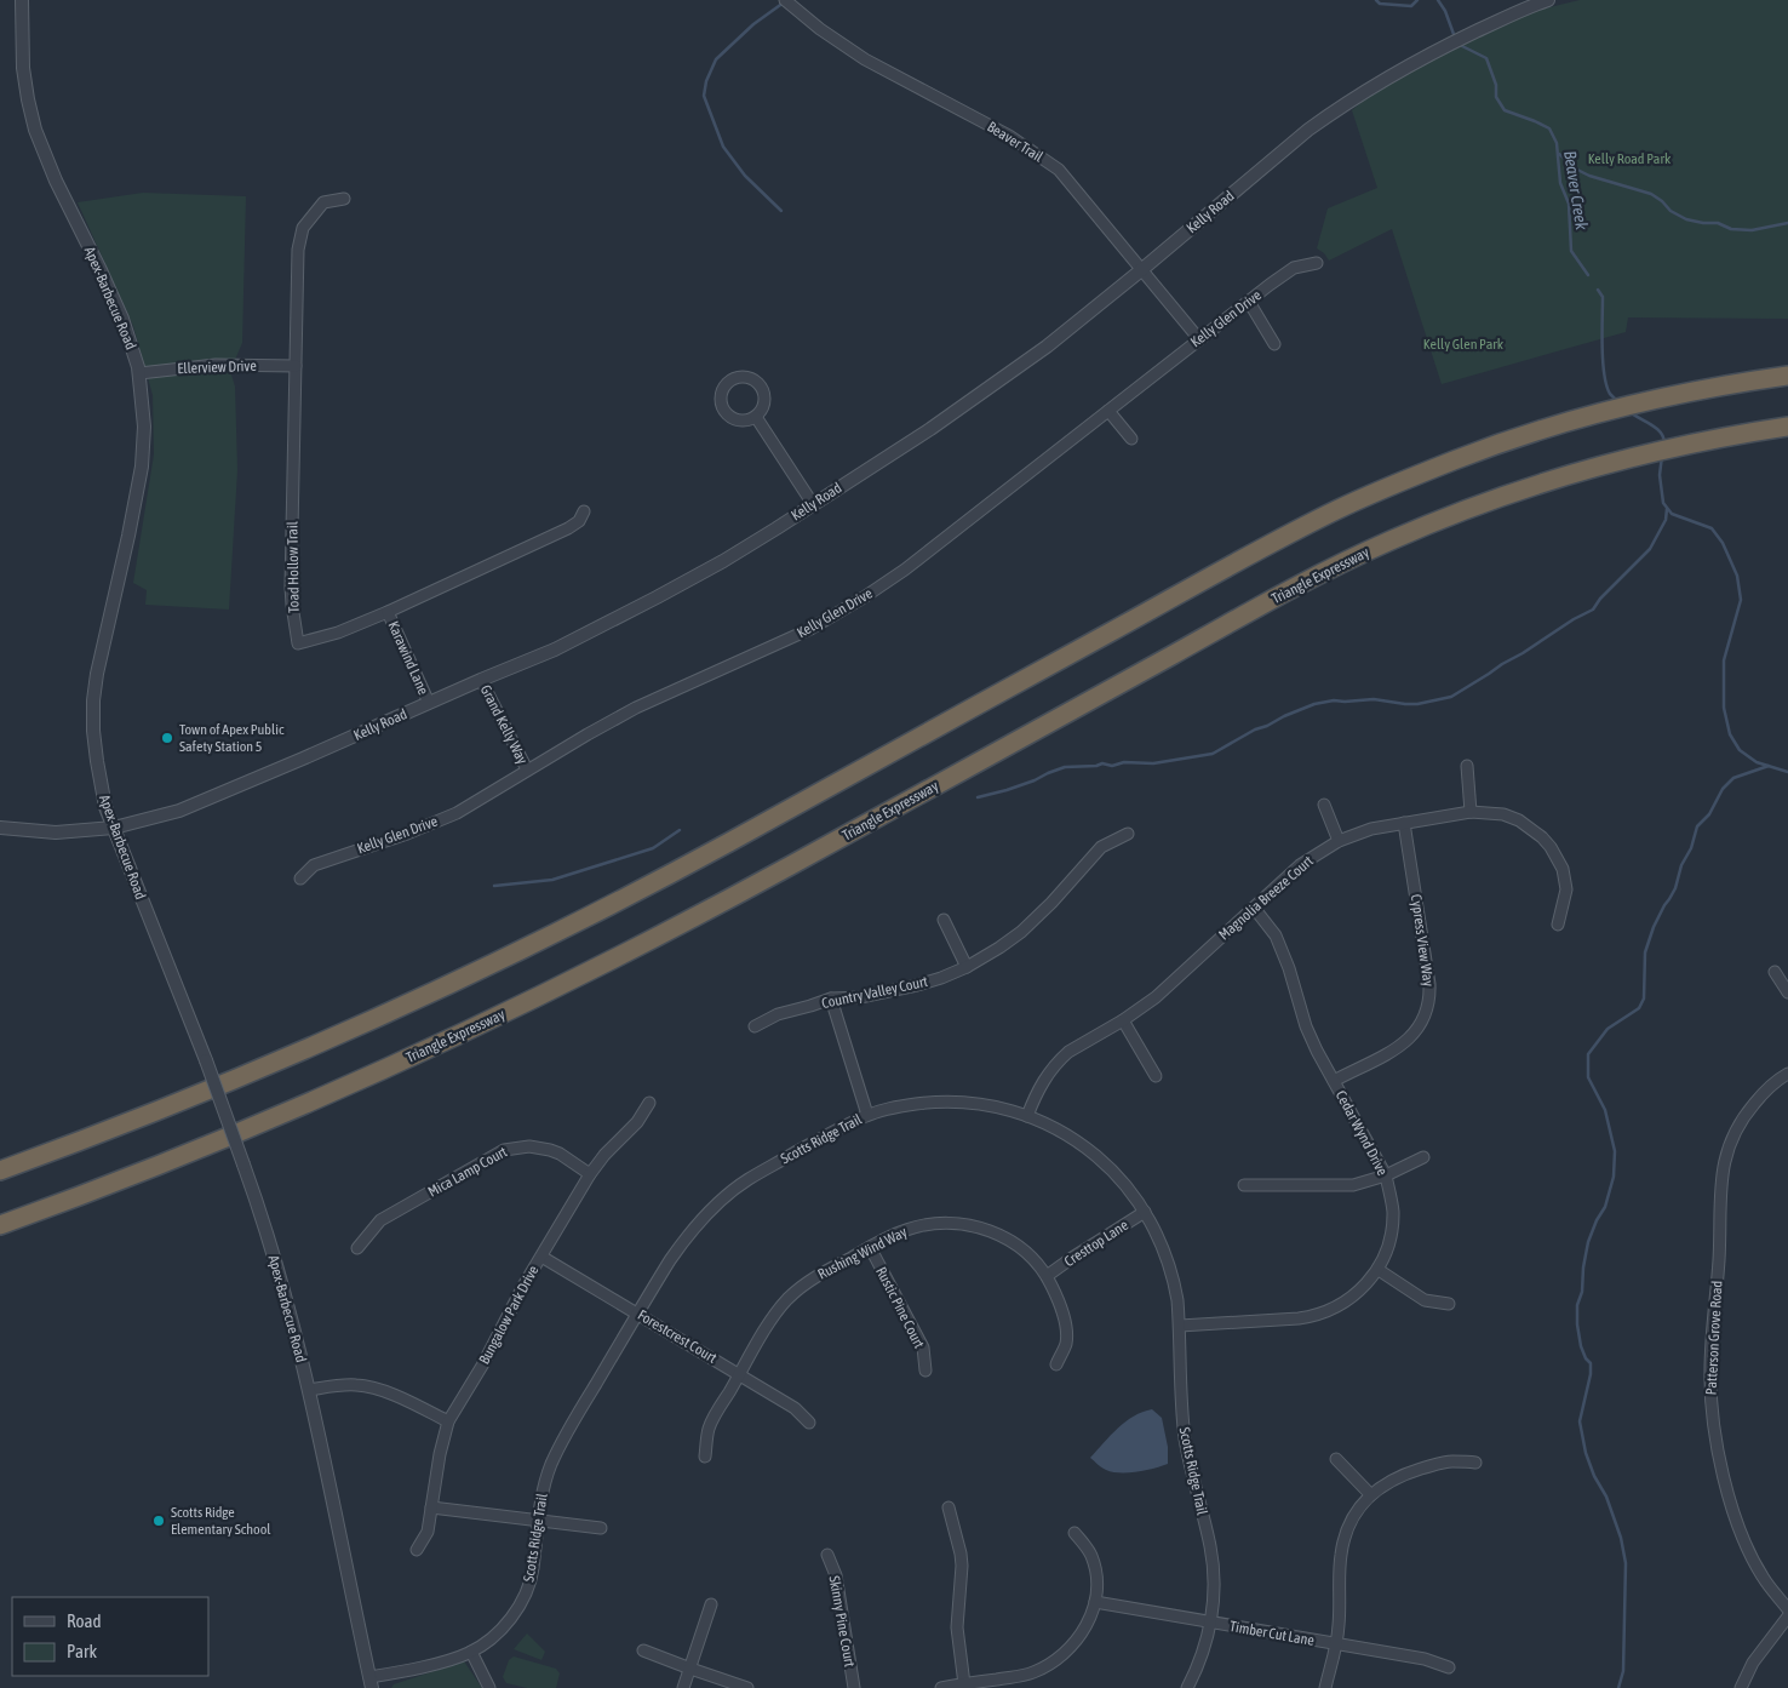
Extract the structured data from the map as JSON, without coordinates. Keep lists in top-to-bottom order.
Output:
{
  "streets": {
    "highway": ["Triangle Expressway"],
    "street": [
      "Beaver Trail",
      "Kelly Road",
      "Apex-Barbecue Road",
      "Kelly Glen Drive",
      "Ellerview Drive",
      "Toad Hollow Trail",
      "Karawind Lane",
      "Grand Kelly Way",
      "Magnolia Breeze Court",
      "Cypress View Way",
      "Country Valley Court",
      "Cedar Wynd Drive",
      "Scotts Ridge Trail",
      "Mica Lamp Court",
      "Cresttop Lane",
      "Rushing Wind Way",
      "Rustic Pine Court",
      "Bungalow Park Drive",
      "Forestcrest Court",
      "Patterson Grove Road",
      "Skinny Pine Court",
      "Timber Cut Lane"
    ]
  },
  "crossings": [
    ["Beaver Trail", "Kelly Road"],
    ["Beaver Trail", "Kelly Glen Drive"],
    ["Kelly Road", "Apex-Barbecue Road"],
    ["Kelly Road", "Karawind Lane"],
    ["Kelly Road", "Grand Kelly Way"],
    ["Apex-Barbecue Road", "Ellerview Drive"],
    ["Apex-Barbecue Road", "Scotts Ridge Trail"],
    ["Kelly Glen Drive", "Grand Kelly Way"],
    ["Ellerview Drive", "Toad Hollow Trail"],
    ["Toad Hollow Trail", "Karawind Lane"],
    ["Magnolia Breeze Court", "Cypress View Way"],
    ["Magnolia Breeze Court", "Cedar Wynd Drive"],
    ["Magnolia Breeze Court", "Scotts Ridge Trail"],
    ["Cypress View Way", "Cedar Wynd Drive"],
    ["Cedar Wynd Drive", "Scotts Ridge Trail"],
    ["Scotts Ridge Trail", "Cresttop Lane"],
    ["Scotts Ridge Trail", "Forestcrest Court"],
    ["Scotts Ridge Trail", "Timber Cut Lane"],
    ["Mica Lamp Court", "Bungalow Park Drive"],
    ["Cresttop Lane", "Rushing Wind Way"],
    ["Rushing Wind Way", "Rustic Pine Court"],
    ["Rushing Wind Way", "Forestcrest Court"],
    ["Bungalow Park Drive", "Forestcrest Court"]
  ],
  "water": ["Beaver Creek"],
  "parks": ["Kelly Road Park", "Kelly Glen Park"],
  "places": ["Town of Apex Public Safety Station 5", "Scotts Ridge Elementary School"],
  "legend": ["Road", "Park"]
}
